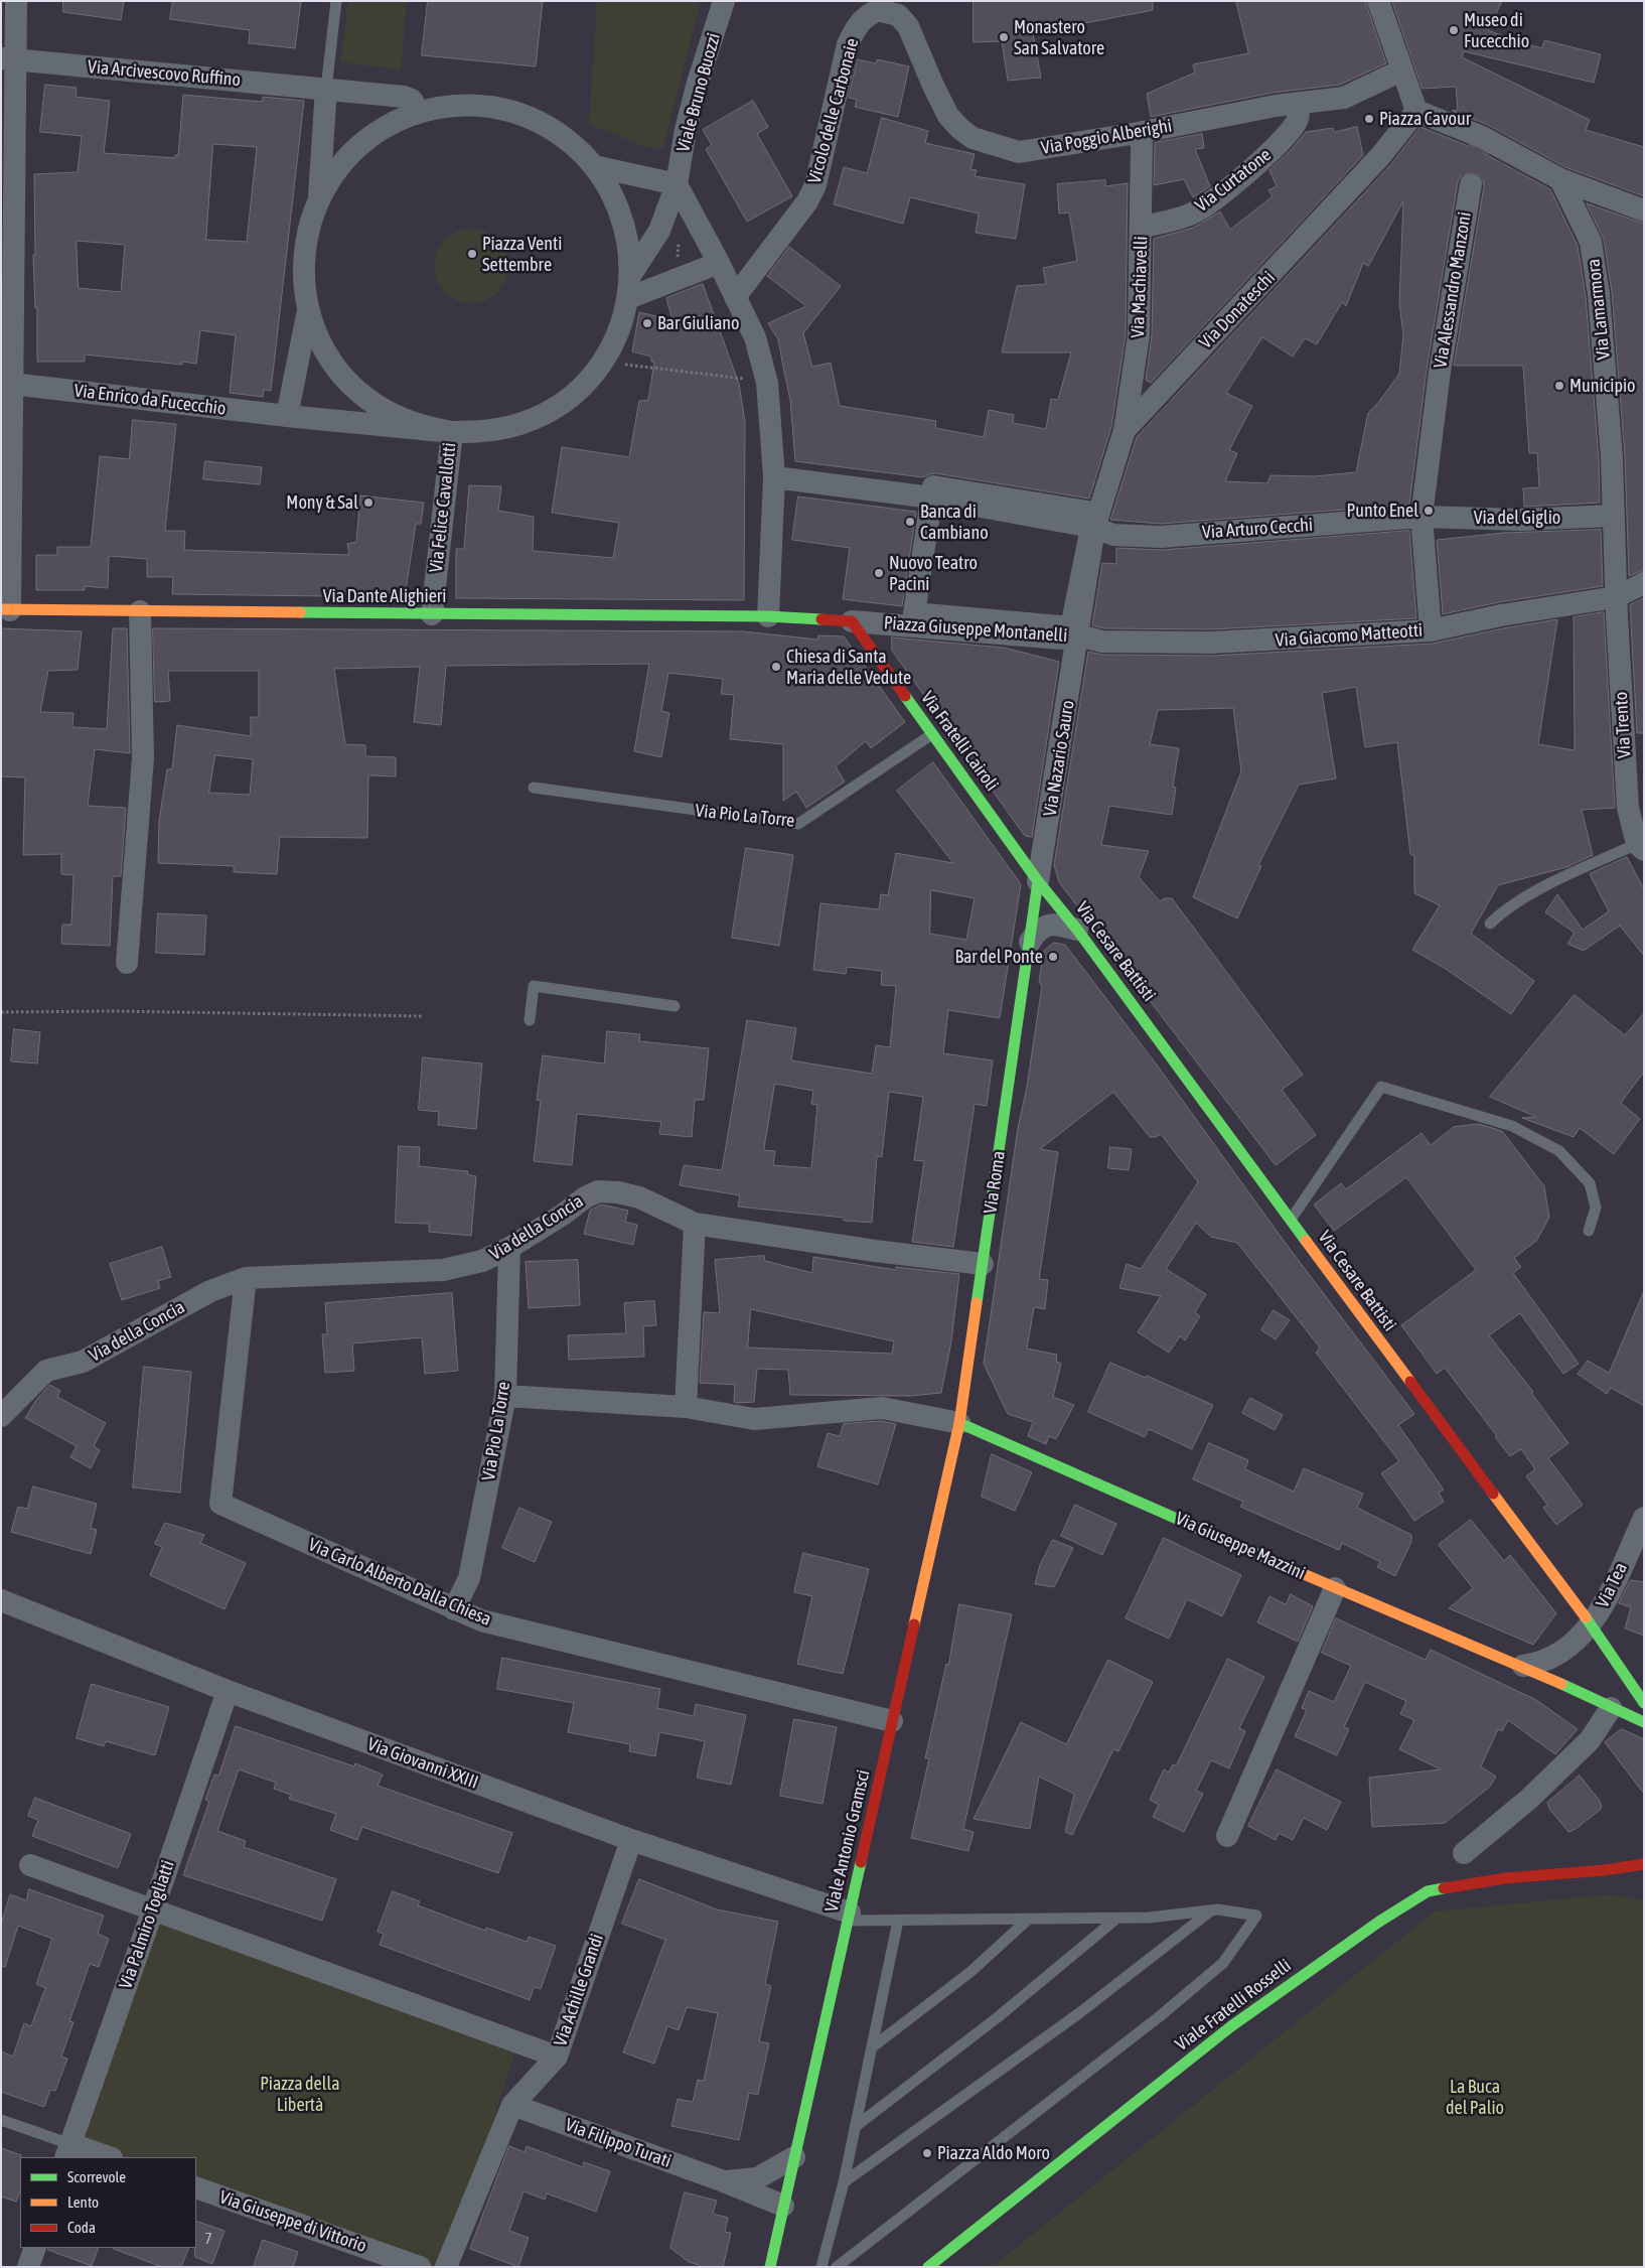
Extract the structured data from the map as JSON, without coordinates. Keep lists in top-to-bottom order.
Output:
{
  "streets": {
    "street": [
      "Via Arcivescovo Ruffino",
      "Viale Bruno Buozzi",
      "Vicolo delle Carbonaie",
      "Via Poggio Alberighi",
      "Via Curtatone",
      "Via Machiavelli",
      "Via Alessandro Manzoni",
      "Via Lamarmora",
      "Via Donateschi",
      "Via Enrico da Fucecchio",
      "Via Felice Cavallotti",
      "Via del Giglio",
      "Via Arturo Cecchi",
      "Via Dante Alighieri",
      "Piazza Giuseppe Montanelli",
      "Via Giacomo Matteotti",
      "Via Trento",
      "Via Fratelli Cairoli",
      "Via Nazario Sauro",
      "Via Pio La Torre",
      "Via Cesare Battisti",
      "Via Roma",
      "Via della Concia",
      "Via Giuseppe Mazzini",
      "Via Carlo Alberto Dalla Chiesa",
      "Via Tea",
      "Via Giovanni XXIII",
      "Viale Antonio Gramsci",
      "Via Palmiro Togliatti",
      "Via Achille Grandi",
      "Viale Fratelli Rosselli",
      "Via Filippo Turati",
      "Via Giuseppe di Vittorio"
    ]
  },
  "crossings": [
    ["Vicolo delle Carbonaie", "Via Poggio Alberighi"],
    ["Via Poggio Alberighi", "Via Curtatone"],
    ["Via Curtatone", "Via Machiavelli"],
    ["Via Machiavelli", "Via Donateschi"],
    ["Via Alessandro Manzoni", "Via del Giglio"],
    ["Via Alessandro Manzoni", "Via Arturo Cecchi"],
    ["Via Alessandro Manzoni", "Via Giacomo Matteotti"],
    ["Via Lamarmora", "Via del Giglio"],
    ["Via Lamarmora", "Via Giacomo Matteotti"],
    ["Via Lamarmora", "Via Trento"],
    ["Via Donateschi", "Via Arturo Cecchi"],
    ["Via Donateschi", "Piazza Giuseppe Montanelli"],
    ["Via Felice Cavallotti", "Via Dante Alighieri"],
    ["Via del Giglio", "Via Arturo Cecchi"],
    ["Via Arturo Cecchi", "Piazza Giuseppe Montanelli"],
    ["Via Dante Alighieri", "Piazza Giuseppe Montanelli"],
    ["Via Dante Alighieri", "Via Fratelli Cairoli"],
    ["Piazza Giuseppe Montanelli", "Via Giacomo Matteotti"],
    ["Piazza Giuseppe Montanelli", "Via Fratelli Cairoli"],
    ["Piazza Giuseppe Montanelli", "Via Nazario Sauro"],
    ["Via Giacomo Matteotti", "Via Trento"],
    ["Via Giacomo Matteotti", "Via Nazario Sauro"],
    ["Via Fratelli Cairoli", "Via Nazario Sauro"],
    ["Via Fratelli Cairoli", "Via Pio La Torre"],
    ["Via Fratelli Cairoli", "Via Cesare Battisti"],
    ["Via Fratelli Cairoli", "Via Roma"],
    ["Via Nazario Sauro", "Via Cesare Battisti"],
    ["Via Nazario Sauro", "Via Roma"],
    ["Via Pio La Torre", "Via della Concia"],
    ["Via Pio La Torre", "Via Carlo Alberto Dalla Chiesa"],
    ["Via Cesare Battisti", "Via Roma"],
    ["Via Cesare Battisti", "Via Tea"],
    ["Via Roma", "Via della Concia"],
    ["Via Roma", "Via Giuseppe Mazzini"],
    ["Via Roma", "Viale Antonio Gramsci"],
    ["Via della Concia", "Via Carlo Alberto Dalla Chiesa"],
    ["Via Giuseppe Mazzini", "Viale Antonio Gramsci"],
    ["Via Carlo Alberto Dalla Chiesa", "Viale Antonio Gramsci"],
    ["Via Giovanni XXIII", "Viale Antonio Gramsci"],
    ["Via Giovanni XXIII", "Via Palmiro Togliatti"],
    ["Via Giovanni XXIII", "Via Achille Grandi"],
    ["Viale Antonio Gramsci", "Via Filippo Turati"],
    ["Via Achille Grandi", "Via Filippo Turati"]
  ],
  "parks": ["Piazza della Libertà", "La Buca del Palio"],
  "places": [
    "Museo di Fucecchio",
    "Monastero San Salvatore",
    "Piazza Cavour",
    "Piazza Venti Settembre",
    "Bar Giuliano",
    "Municipio",
    "Mony & Sal",
    "Punto Enel",
    "Banca di Cambiano",
    "Nuovo Teatro Pacini",
    "Chiesa di Santa Maria delle Vedute",
    "Bar del Ponte",
    "Piazza Aldo Moro"
  ],
  "house_numbers": ["7"],
  "legend": ["Scorrevole", "Lento", "Coda"]
}
